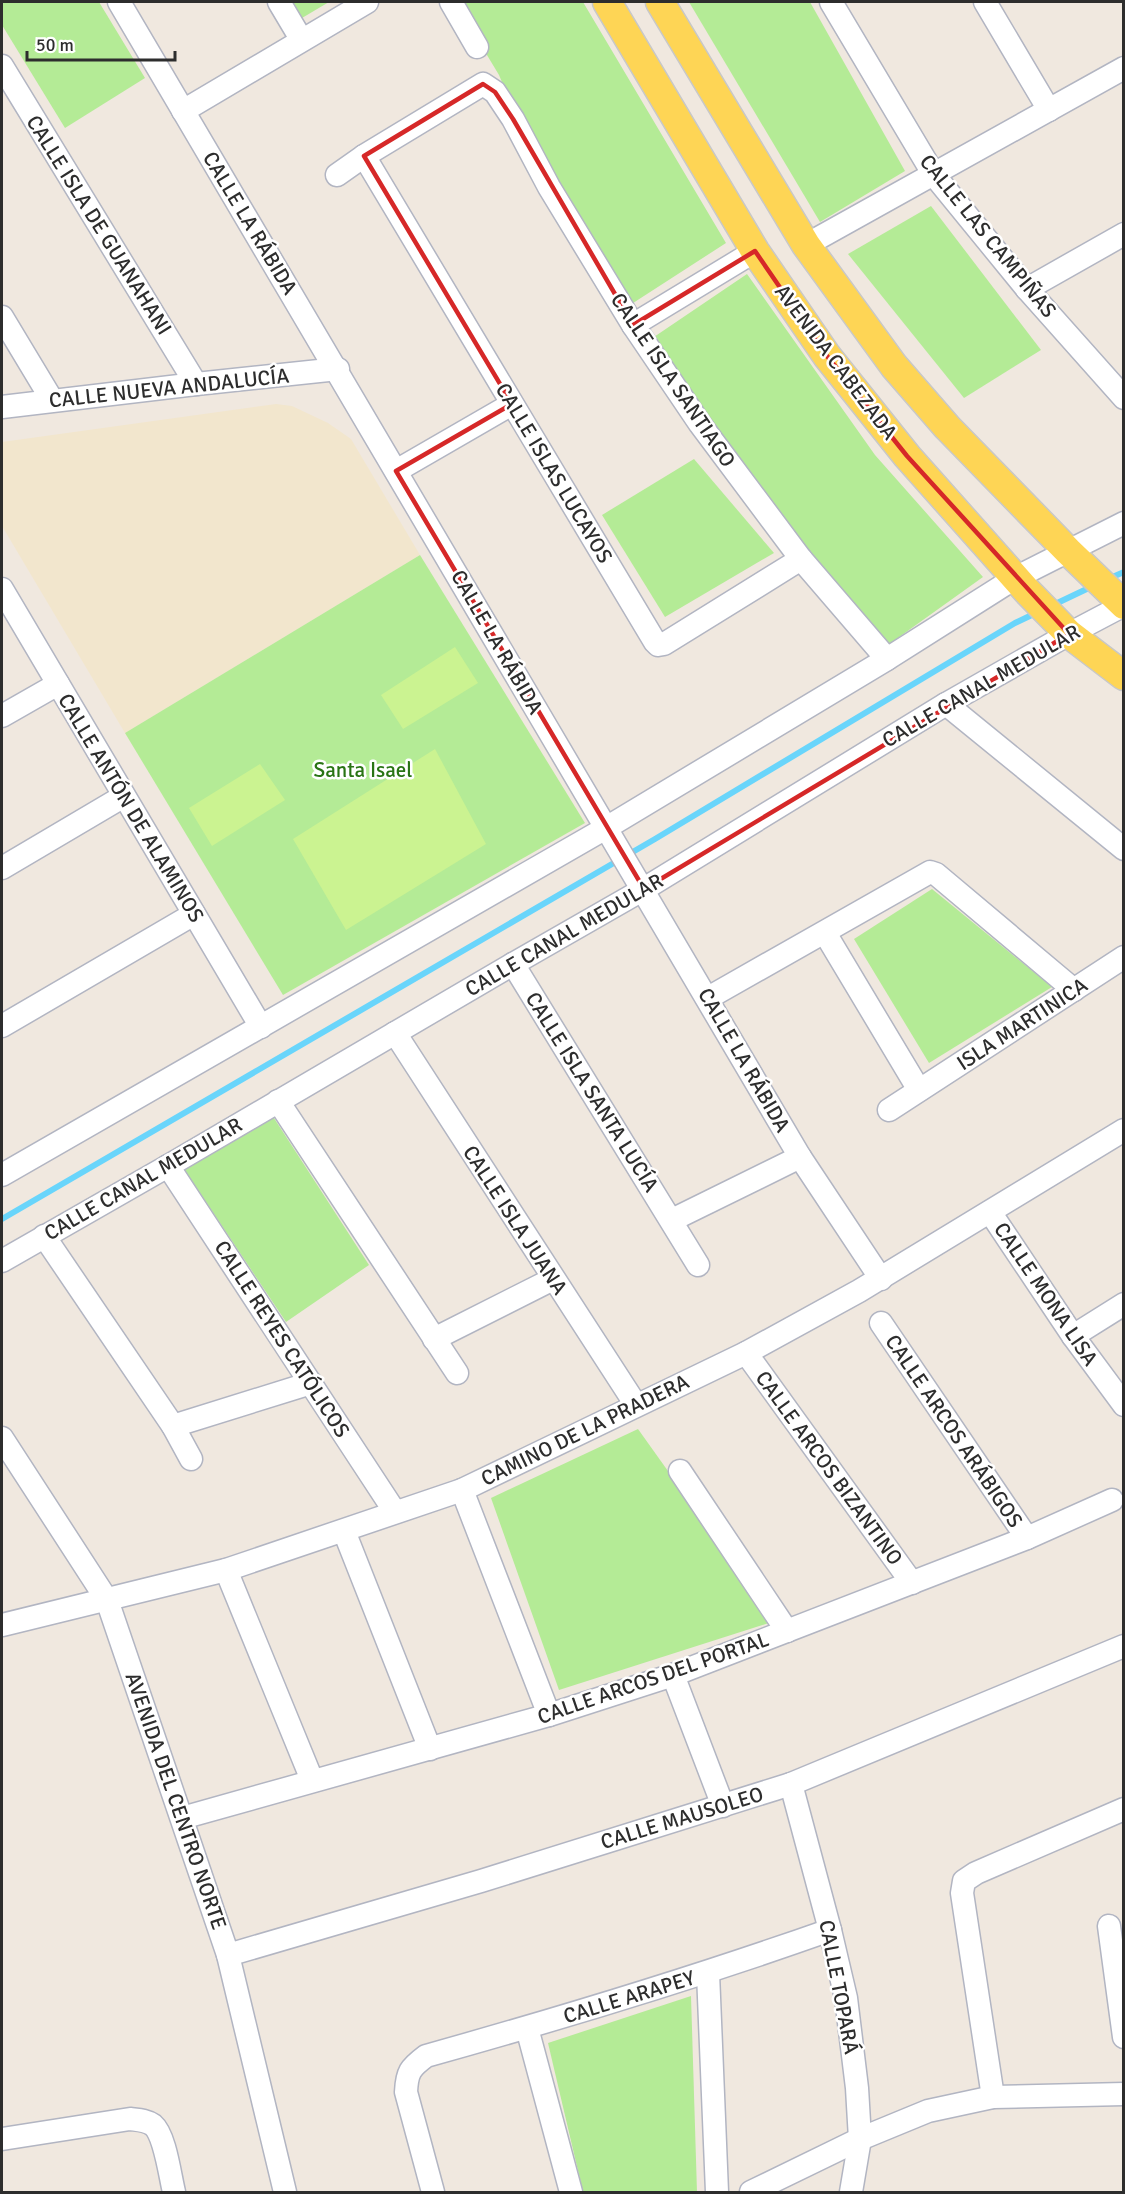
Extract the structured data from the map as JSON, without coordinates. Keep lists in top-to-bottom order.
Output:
{
  "streets": {
    "main road": ["AVENIDA CABEZADA"],
    "street": [
      "CALLE LA RÁBIDA",
      "CALLE ISLA DE GUANAHANI",
      "CALLE LAS CAMPIÑAS",
      "CALLE ISLA SANTIAGO",
      "CALLE NUEVA ANDALUCÍA",
      "CALLE ISLAS LUCAYOS",
      "CALLE CANAL MEDULAR",
      "CALLE ANTÓN DE ALAMINOS",
      "ISLA MARTINICA",
      "CALLE ISLA SANTA LUCÍA",
      "CALLE ISLA JUANA",
      "CALLE MONA LISA",
      "CALLE REYES CATÓLICOS",
      "CAMINO DE LA PRADERA",
      "CALLE ARCOS ARÁBIGOS",
      "CALLE ARCOS BIZANTINO",
      "CALLE ARCOS DEL PORTAL",
      "AVENIDA DEL CENTRO NORTE",
      "CALLE MAUSOLEO",
      "CALLE TOPARÁ",
      "CALLE ARAPEY"
    ]
  },
  "crossings": [
    ["CALLE LA RÁBIDA", "CALLE NUEVA ANDALUCÍA"],
    ["CALLE LA RÁBIDA", "CALLE CANAL MEDULAR"],
    ["CALLE LA RÁBIDA", "CAMINO DE LA PRADERA"],
    ["CALLE ISLA DE GUANAHANI", "CALLE NUEVA ANDALUCÍA"],
    ["AVENIDA CABEZADA", "CALLE CANAL MEDULAR"],
    ["CALLE ISLA SANTIAGO", "CALLE ISLAS LUCAYOS"],
    ["CALLE CANAL MEDULAR", "CALLE ISLA SANTA LUCÍA"],
    ["CALLE CANAL MEDULAR", "CALLE ISLA JUANA"],
    ["CALLE CANAL MEDULAR", "CALLE REYES CATÓLICOS"],
    ["CALLE ISLA JUANA", "CAMINO DE LA PRADERA"],
    ["CALLE MONA LISA", "CAMINO DE LA PRADERA"],
    ["CALLE REYES CATÓLICOS", "CAMINO DE LA PRADERA"],
    ["CAMINO DE LA PRADERA", "CALLE ARCOS BIZANTINO"],
    ["CAMINO DE LA PRADERA", "AVENIDA DEL CENTRO NORTE"],
    ["CALLE ARCOS ARÁBIGOS", "CALLE ARCOS DEL PORTAL"],
    ["CALLE ARCOS BIZANTINO", "CALLE ARCOS DEL PORTAL"],
    ["CALLE ARCOS DEL PORTAL", "AVENIDA DEL CENTRO NORTE"],
    ["AVENIDA DEL CENTRO NORTE", "CALLE MAUSOLEO"],
    ["CALLE MAUSOLEO", "CALLE TOPARÁ"],
    ["CALLE TOPARÁ", "CALLE ARAPEY"]
  ],
  "parks": ["Santa Isael"],
  "scale_bar": "50 m"
}
